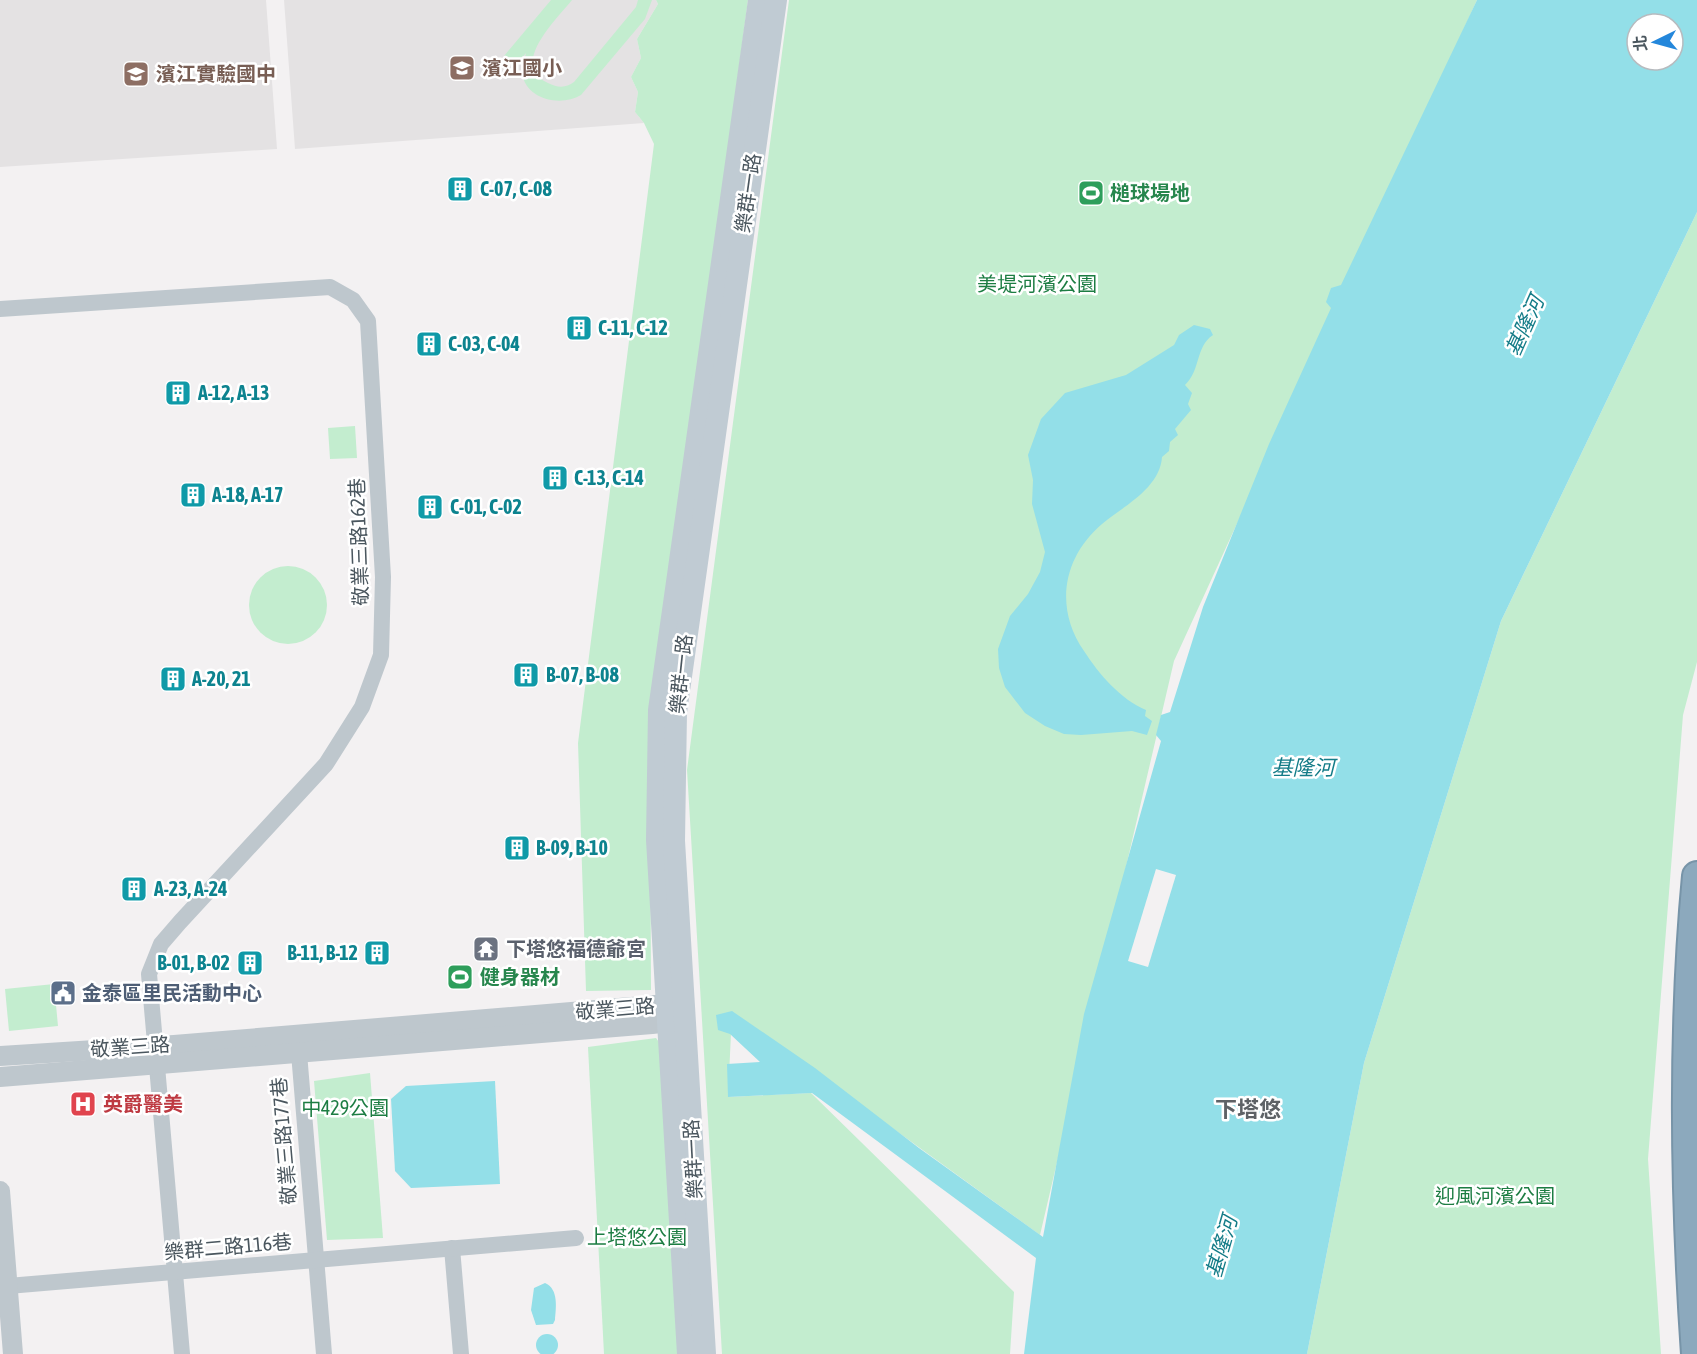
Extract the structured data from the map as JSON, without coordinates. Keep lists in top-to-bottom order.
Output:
{
  "streets": {
    "main road": ["樂群一路"],
    "street": [
      "敬業三路162巷",
      "敬業三路",
      "敬業三路177巷",
      "樂群二路116巷"
    ]
  },
  "crossings": [
    ["樂群一路", "敬業三路"],
    ["敬業三路162巷", "敬業三路"],
    ["敬業三路162巷", "樂群二路116巷"],
    ["敬業三路", "敬業三路177巷"],
    ["敬業三路177巷", "樂群二路116巷"]
  ],
  "districts": ["下塔悠"],
  "water": ["基隆河"],
  "parks": [
    "美堤河濱公園",
    "中429公園",
    "迎風河濱公園",
    "上塔悠公園"
  ],
  "places": {
    "school or university": ["濱江國小", "濱江實驗國中"],
    "building": [
      "C-07, C-08",
      "C-11, C-12",
      "C-03, C-04",
      "A-12, A-13",
      "C-13, C-14",
      "A-18, A-17",
      "C-01, C-02",
      "B-07, B-08",
      "A-20, 21",
      "B-09, B-10",
      "A-23, A-24",
      "B-11, B-12",
      "B-01, B-02"
    ],
    "sports": ["槌球場地", "健身器材"],
    "temple": ["下塔悠福德爺宮"],
    "public building": ["金泰區里民活動中心"],
    "hospital": ["英爵醫美"]
  },
  "north": "left"
}
